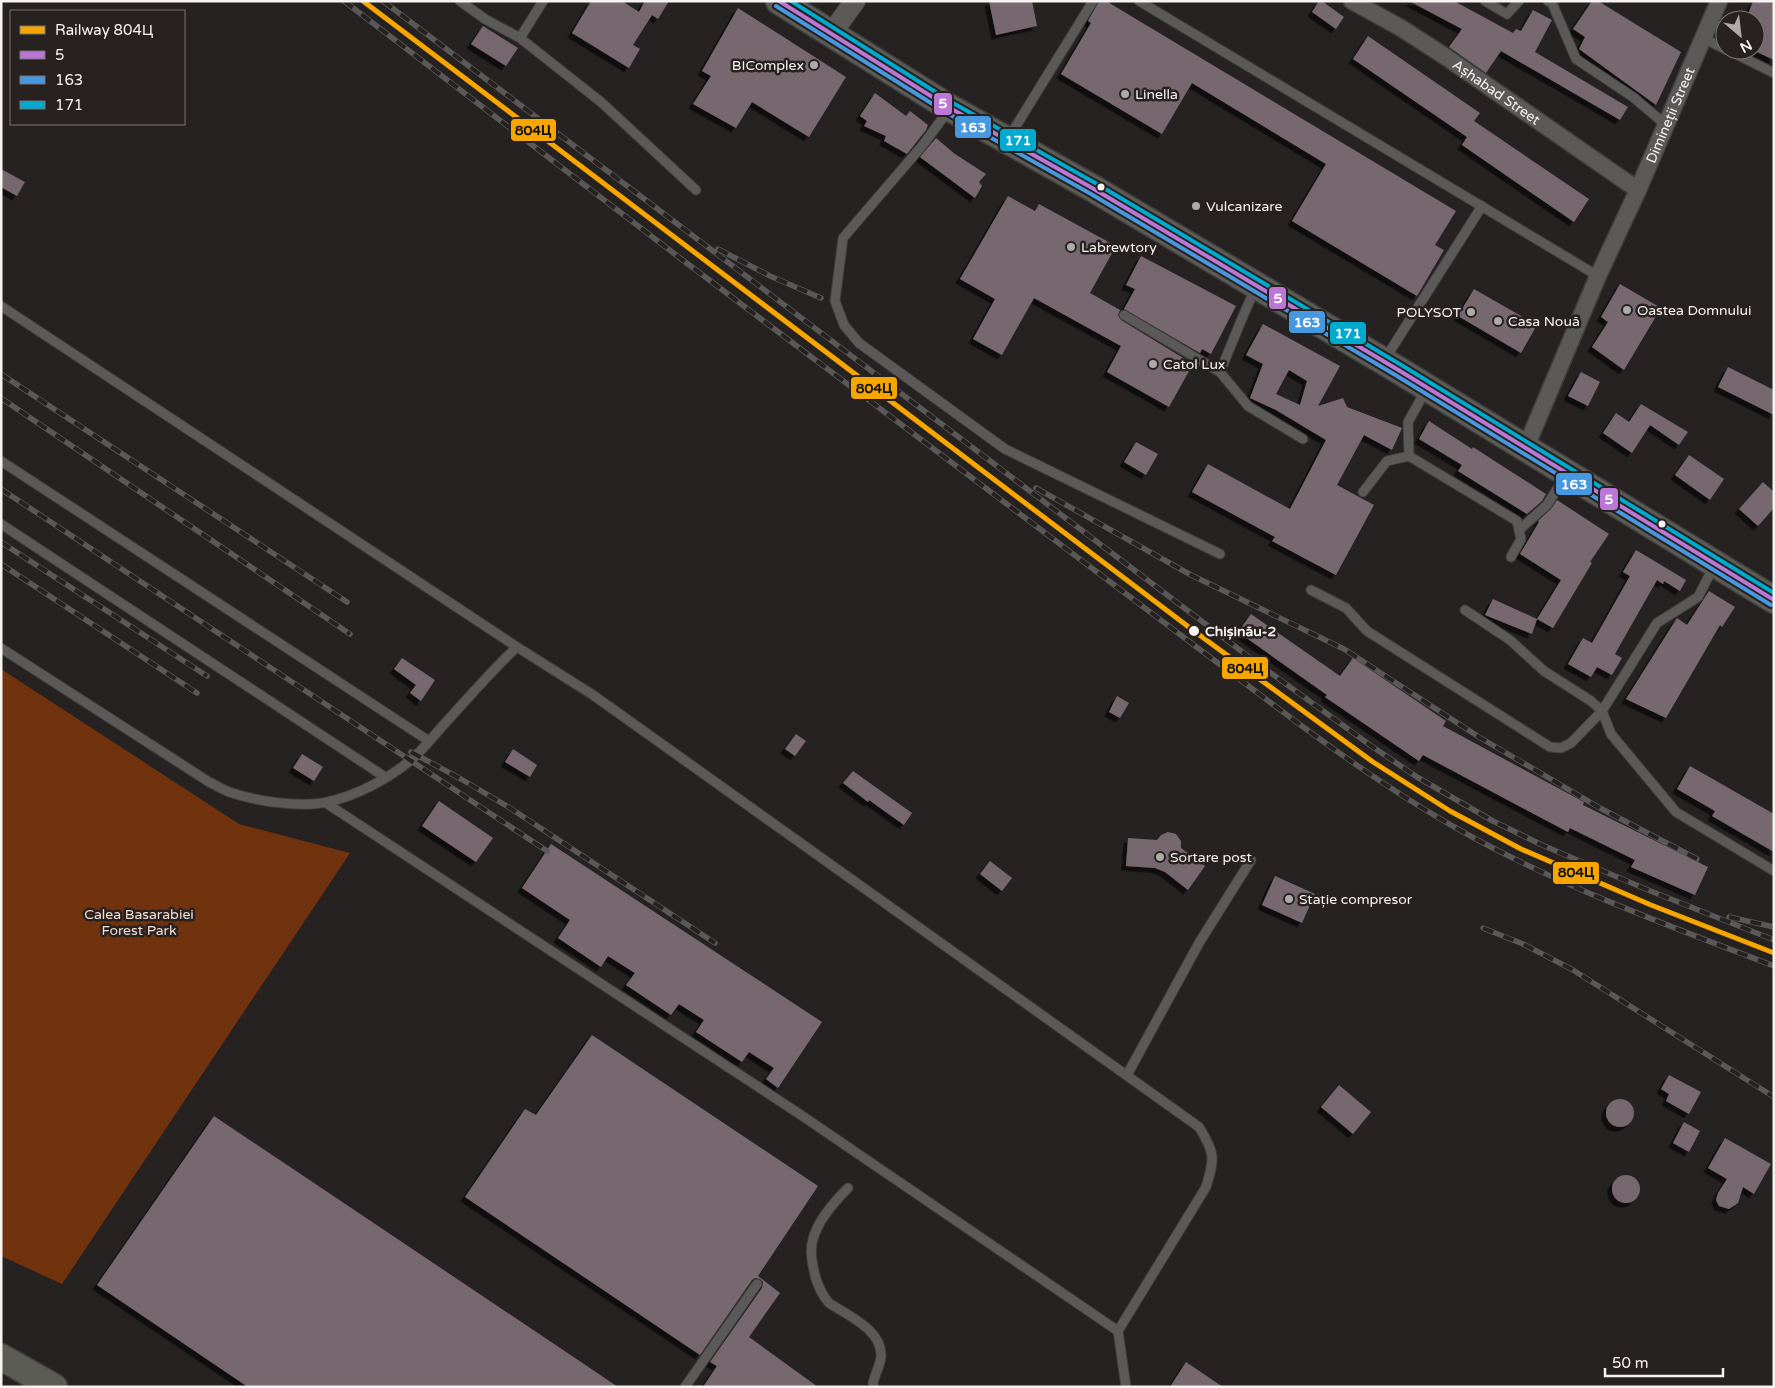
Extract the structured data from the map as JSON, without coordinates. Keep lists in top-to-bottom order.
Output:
{
  "streets": {
    "street": ["Așhabad Street", "Dimineții Street"]
  },
  "crossings": [
    ["Așhabad Street", "Dimineții Street"]
  ],
  "parks": ["Calea Basarabiei Forest Park"],
  "places": [
    "BIComplex",
    "Linella",
    "Vulcanizare",
    "Labrewtory",
    "Oastea Domnului",
    "POLYSOT",
    "Casa Nouă",
    "Catol Lux",
    "Chișinău-2",
    "Sortare post",
    "Stație compresor"
  ],
  "lines": [
    "rail line 804Ц",
    "transit line 5",
    "transit line 171",
    "transit line 163"
  ],
  "legend": [
    "Railway 804Ц",
    "5",
    "163",
    "171"
  ],
  "scale_bar": "50 m",
  "north": "bottom right"
}
